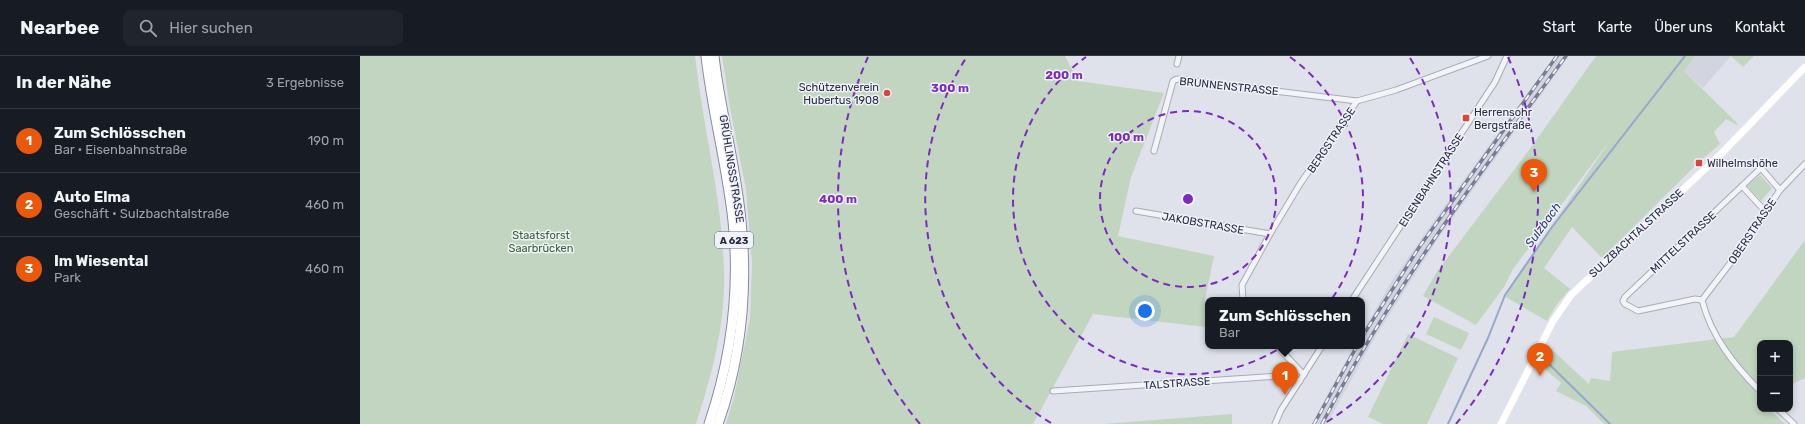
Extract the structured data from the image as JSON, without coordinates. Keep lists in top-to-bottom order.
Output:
{
  "streets": {
    "highway": ["GRÜHLINGSSTRASSE", "A 623"],
    "main road": ["SULZBACHTALSTRASSE"],
    "street": [
      "BRUNNENSTRASSE",
      "BERGSTRASSE",
      "EISENBAHNSTRASSE",
      "JAKOBSTRASSE",
      "OBERSTRASSE",
      "MITTELSTRASSE",
      "TALSTRASSE"
    ]
  },
  "crossings": [
    ["BRUNNENSTRASSE", "BERGSTRASSE"],
    ["BERGSTRASSE", "JAKOBSTRASSE"],
    ["OBERSTRASSE", "MITTELSTRASSE"]
  ],
  "water": ["Sulzbach"],
  "parks": ["Staatsforst Saarbrücken"],
  "places": {
    "other": ["Schützenverein Hubertus 1908"],
    "transit": ["Herrensohr Bergstraße", "Wilhelmshöhe"]
  },
  "page": {
    "header": "Nearbee",
    "search": "Hier suchen",
    "nav": [
      "Start",
      "Karte",
      "Über uns",
      "Kontakt"
    ],
    "heading": ["In der Nähe", "3 Ergebnisse"],
    "list": [
      {
        "mark": "1",
        "name": "Zum Schlösschen",
        "note": "Bar · Eisenbahnstraße",
        "value": "190 m"
      },
      {
        "mark": "2",
        "name": "Auto Elma",
        "note": "Geschäft · Sulzbachtalstraße",
        "value": "460 m"
      },
      {
        "mark": "3",
        "name": "Im Wiesental",
        "note": "Park",
        "value": "460 m"
      }
    ],
    "pins": ["3", "2", "1"],
    "popup": ["Zum Schlösschen", "Bar"],
    "map_buttons": ["+", "−"]
  },
  "rings": [
    "200 m",
    "300 m",
    "100 m",
    "400 m"
  ]
}
